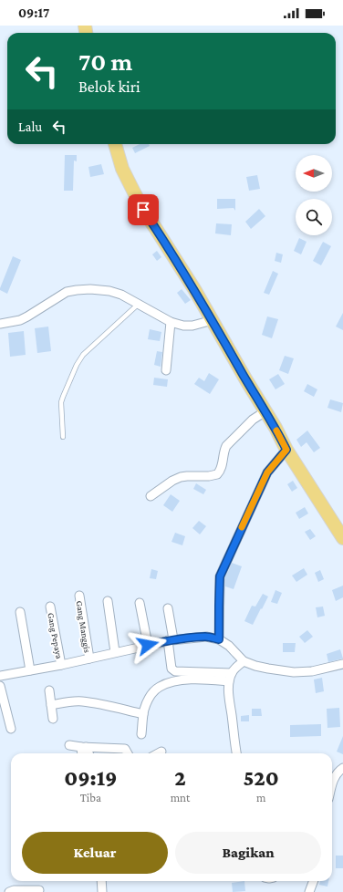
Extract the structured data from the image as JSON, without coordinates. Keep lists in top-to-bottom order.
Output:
{
  "streets": {
    "street": ["Gang Manggis", "Gang Pepaya"]
  },
  "north": "left",
  "page": {
    "status": "09:17",
    "turn": ["70 m", "Belok kiri"],
    "then": "Lalu",
    "eta": [
      "09:19",
      "Tiba",
      "2",
      "mnt",
      "520",
      "m"
    ],
    "buttons": ["Keluar", "Bagikan"]
  }
}
